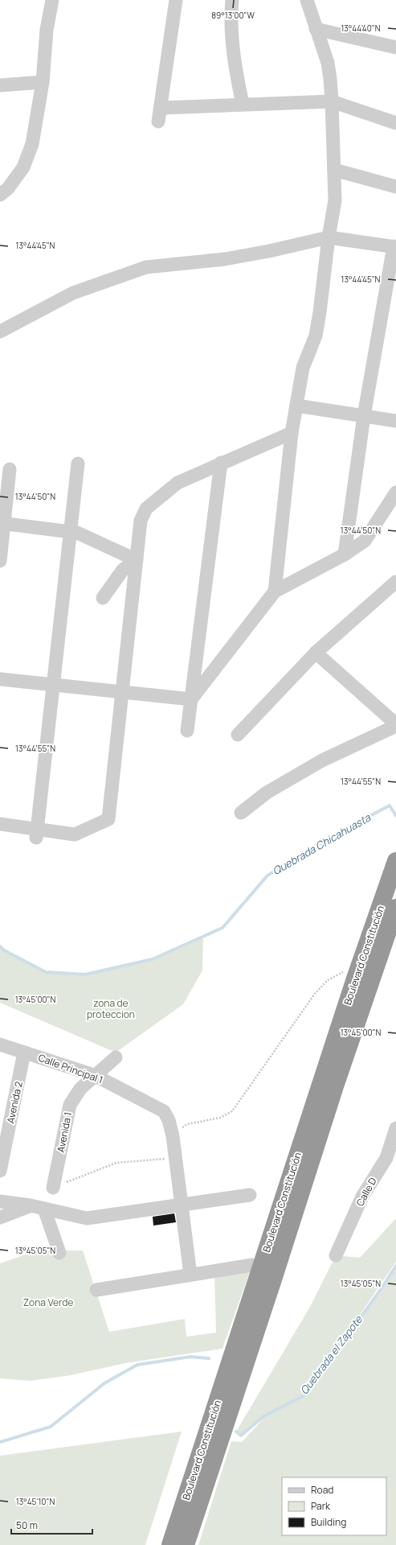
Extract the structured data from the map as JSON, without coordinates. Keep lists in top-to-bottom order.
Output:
{
  "streets": {
    "highway": ["Boulevard Constitución"],
    "street": [
      "Calle Principal 1",
      "Avenida 2",
      "Avenida 1",
      "Calle D"
    ]
  },
  "crossings": [
    ["Calle Principal 1", "Avenida 2"],
    ["Calle Principal 1", "Avenida 1"]
  ],
  "water": ["Quebrada Chicahuasta", "Quebrada el Zapote"],
  "parks": ["zona de proteccion", "Zona Verde"],
  "legend": ["Road", "Park", "Building"],
  "scale_bar": "50 m",
  "coordinates": [
    "89°13'00\"W",
    "13°44'40\"N",
    "13°44'45\"N",
    "13°44'50\"N",
    "13°44'55\"N",
    "13°45'00\"N",
    "13°45'05\"N",
    "13°45'10\"N"
  ]
}
